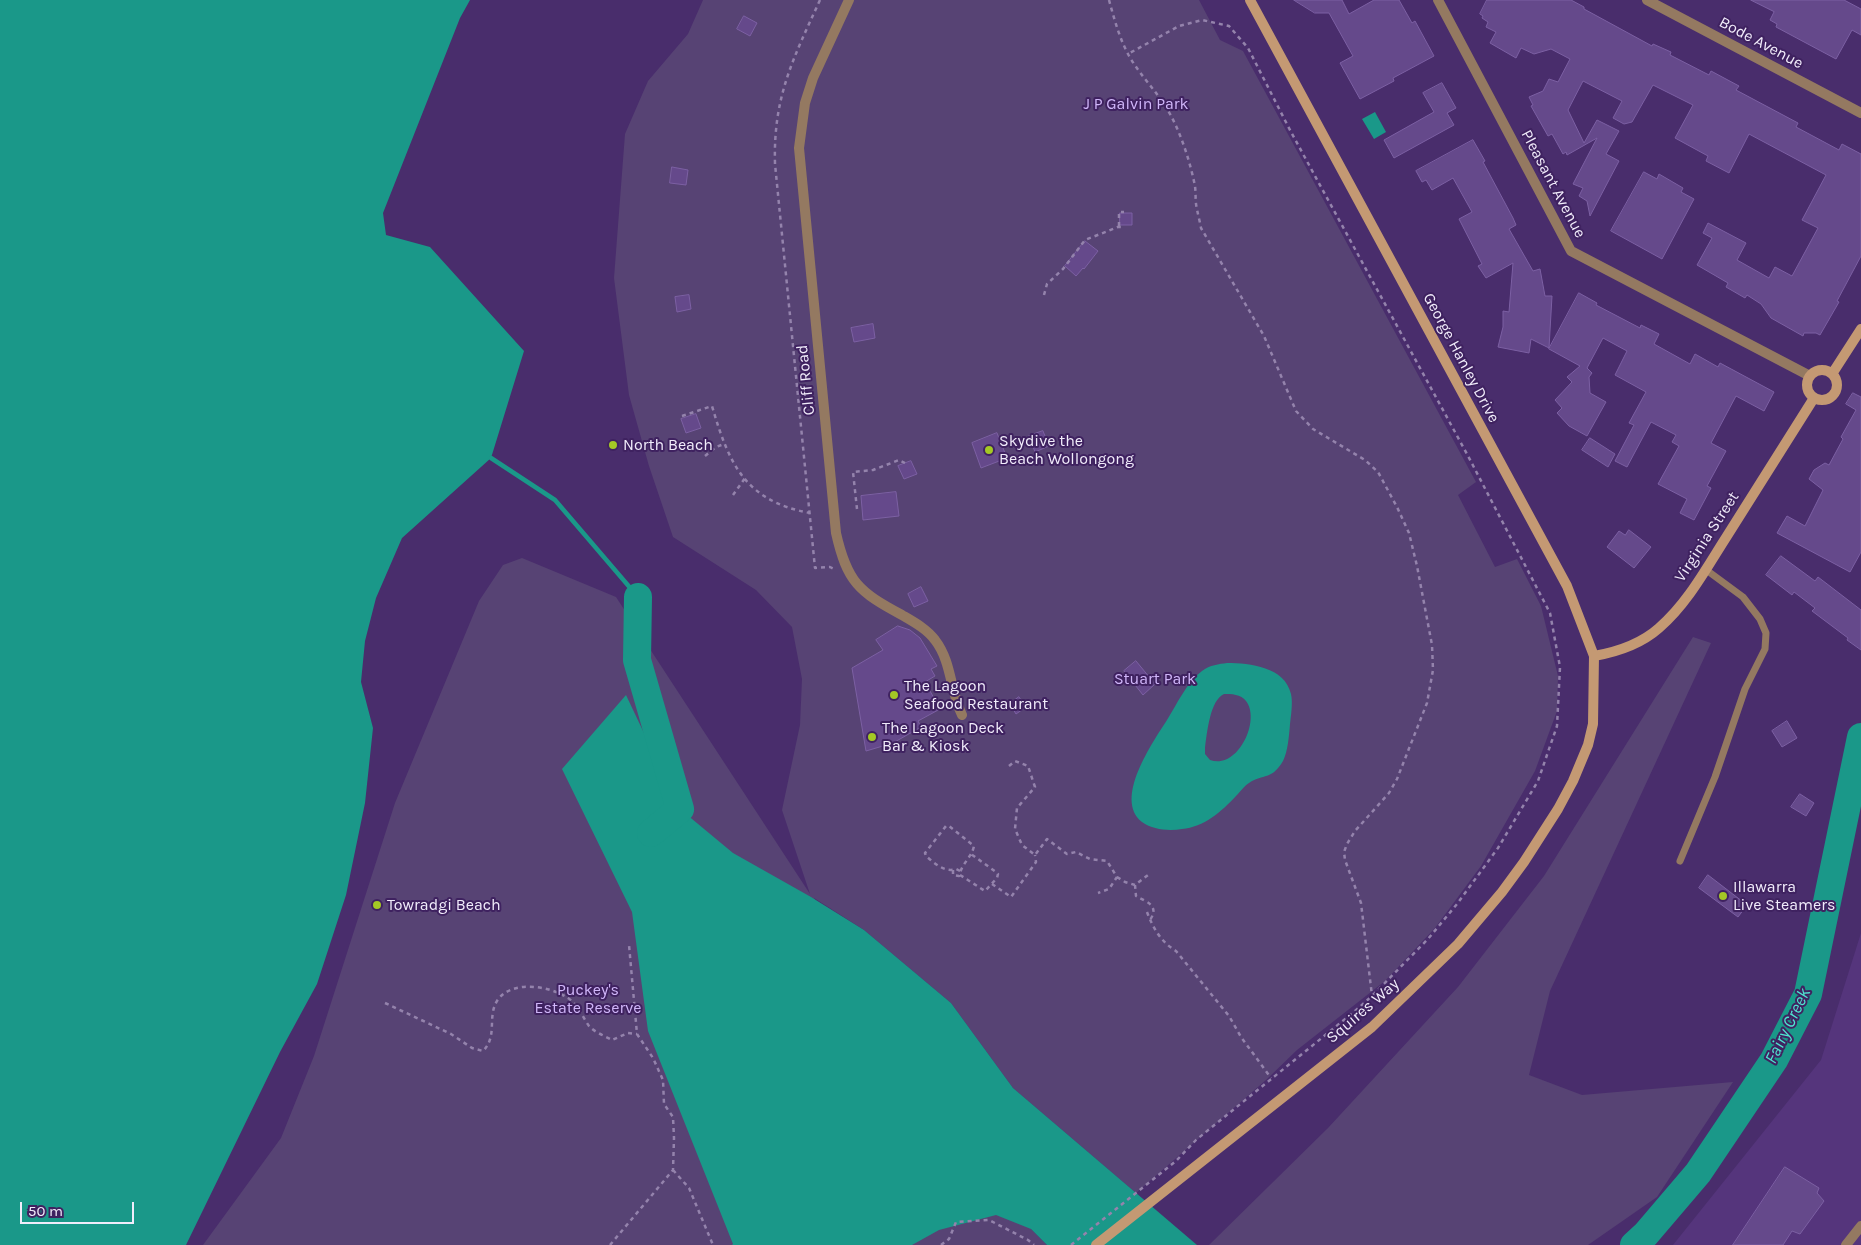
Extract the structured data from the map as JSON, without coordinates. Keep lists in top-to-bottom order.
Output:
{
  "streets": {
    "main road": ["George Hanley Drive", "Virginia Street", "Squires Way"],
    "street": ["Bode Avenue", "Pleasant Avenue", "Cliff Road"]
  },
  "crossings": [
    ["Pleasant Avenue", "Virginia Street"],
    ["George Hanley Drive", "Virginia Street"],
    ["George Hanley Drive", "Squires Way"]
  ],
  "water": ["Fairy Creek"],
  "parks": ["J P Galvin Park", "Stuart Park", "Puckey's Estate Reserve"],
  "places": [
    "North Beach",
    "Skydive the Beach Wollongong",
    "The Lagoon Seafood Restaurant",
    "The Lagoon Deck Bar & Kiosk",
    "Illawarra Live Steamers",
    "Towradgi Beach"
  ],
  "scale_bar": "50 m"
}
